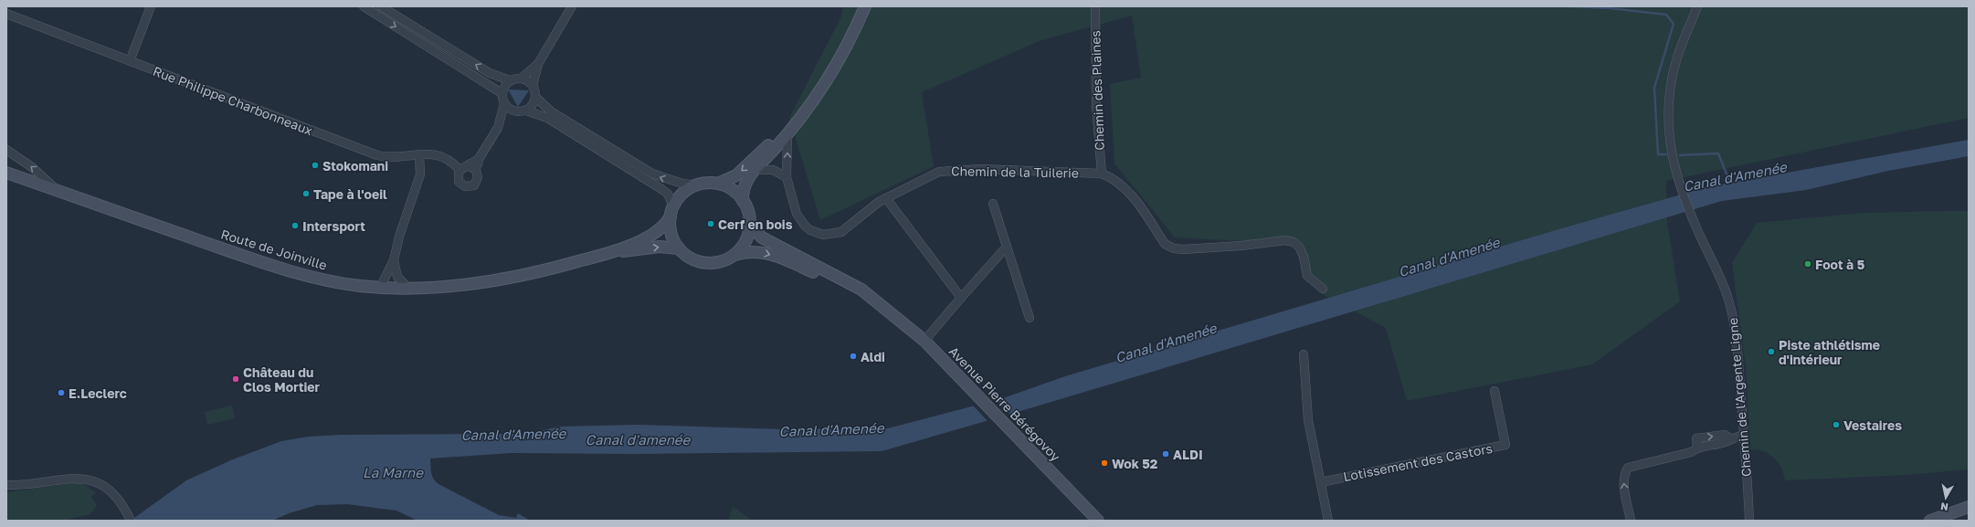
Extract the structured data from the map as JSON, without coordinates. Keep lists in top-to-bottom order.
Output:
{
  "streets": {
    "main road": ["Route de Joinville", "Avenue Pierre Bérégovoy"],
    "street": [
      "Chemin des Plaines",
      "Rue Philippe Charbonneaux",
      "Chemin de la Tuilerie",
      "Chemin de l'Argente Ligne",
      "Lotissement des Castors"
    ]
  },
  "crossings": [
    ["Chemin des Plaines", "Chemin de la Tuilerie"]
  ],
  "water": ["Canal d'Amenée", "Canal d'amenée", "La Marne"],
  "places": [
    "Stokomani",
    "Tape à l'oeil",
    "Cerf en bois",
    "Intersport",
    "Foot à 5",
    "Piste athlétisme d'intérieur",
    "Aldi",
    "Château du Clos Mortier",
    "E.Leclerc",
    "Vestaires",
    "ALDI",
    "Wok 52"
  ],
  "north": "bottom"
}
